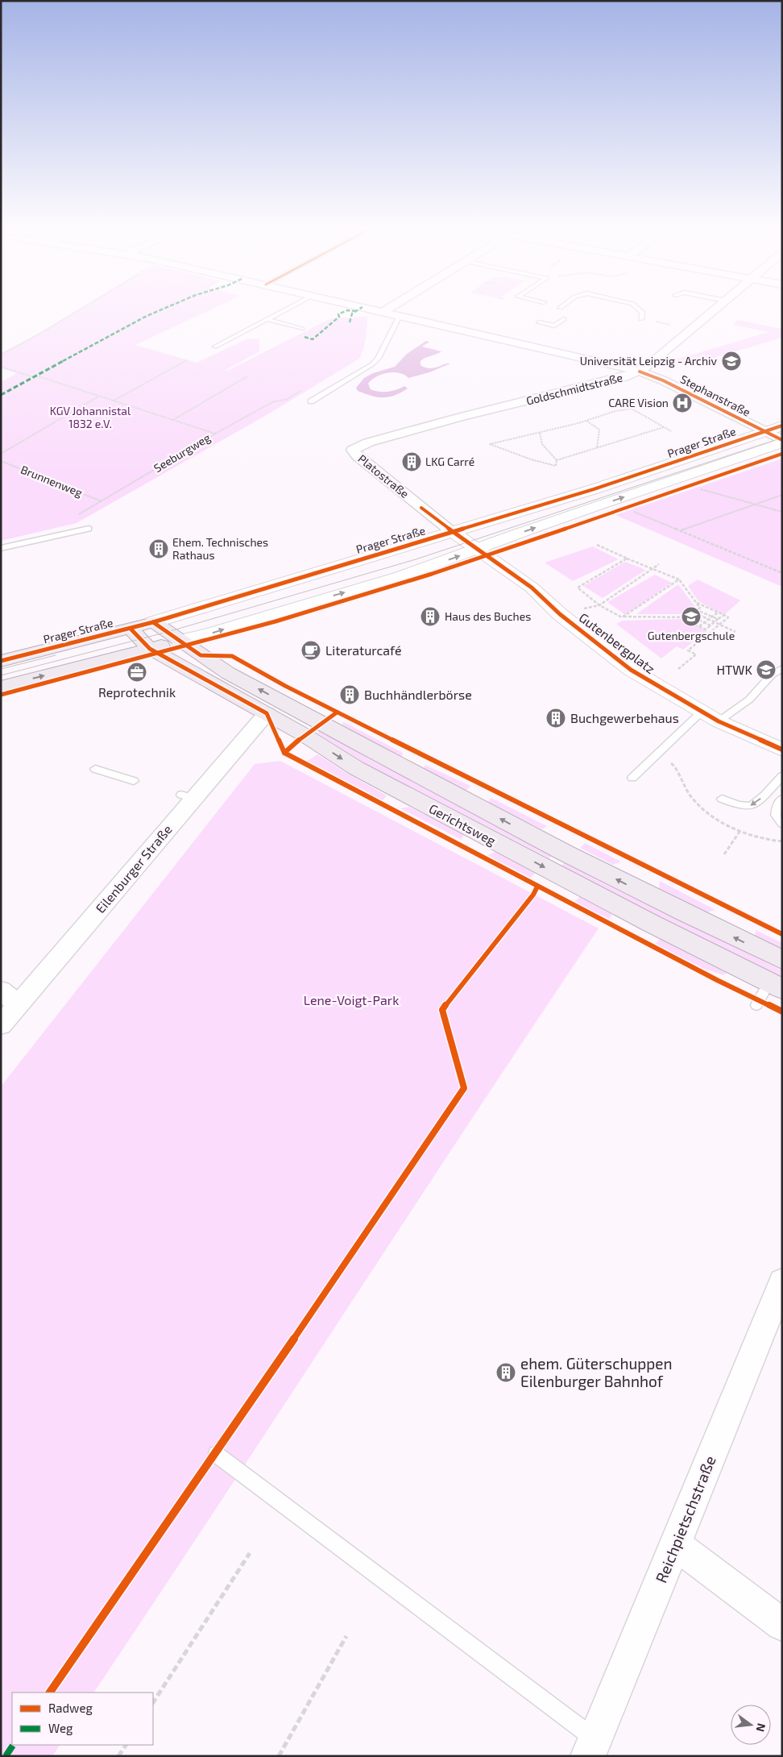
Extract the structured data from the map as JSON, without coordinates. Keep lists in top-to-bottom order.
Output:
{
  "streets": {
    "main road": ["Prager Straße", "Gutenbergplatz", "Gerichtsweg"],
    "street": [
      "Goldschmidtstraße",
      "Stephanstraße",
      "Platostraße",
      "Eilenburger Straße",
      "Reichpietschstraße"
    ],
    "path": ["Seeburgweg", "Brunnenweg"]
  },
  "crossings": [
    ["Goldschmidtstraße", "Stephanstraße"],
    ["Goldschmidtstraße", "Platostraße"],
    ["Stephanstraße", "Prager Straße"],
    ["Prager Straße", "Platostraße"],
    ["Prager Straße", "Gutenbergplatz"],
    ["Prager Straße", "Gerichtsweg"],
    ["Seeburgweg", "Brunnenweg"],
    ["Platostraße", "Gutenbergplatz"],
    ["Gerichtsweg", "Eilenburger Straße"]
  ],
  "parks": ["KGV Johannistal 1832 e.V.", "Lene-Voigt-Park"],
  "places": {
    "school or university": ["Universität Leipzig - Archiv", "Gutenbergschule", "HTWK"],
    "hospital": ["CARE Vision"],
    "building": [
      "LKG Carré",
      "Ehem. Technisches Rathaus",
      "Haus des Buches",
      "Buchhändlerbörse",
      "Buchgewerbehaus",
      "ehem. Güterschuppen Eilenburger Bahnhof"
    ],
    "cafe": ["Literaturcafé"],
    "office": ["Reprotechnik"]
  },
  "legend": ["Radweg", "Weg"],
  "north": "right"
}
